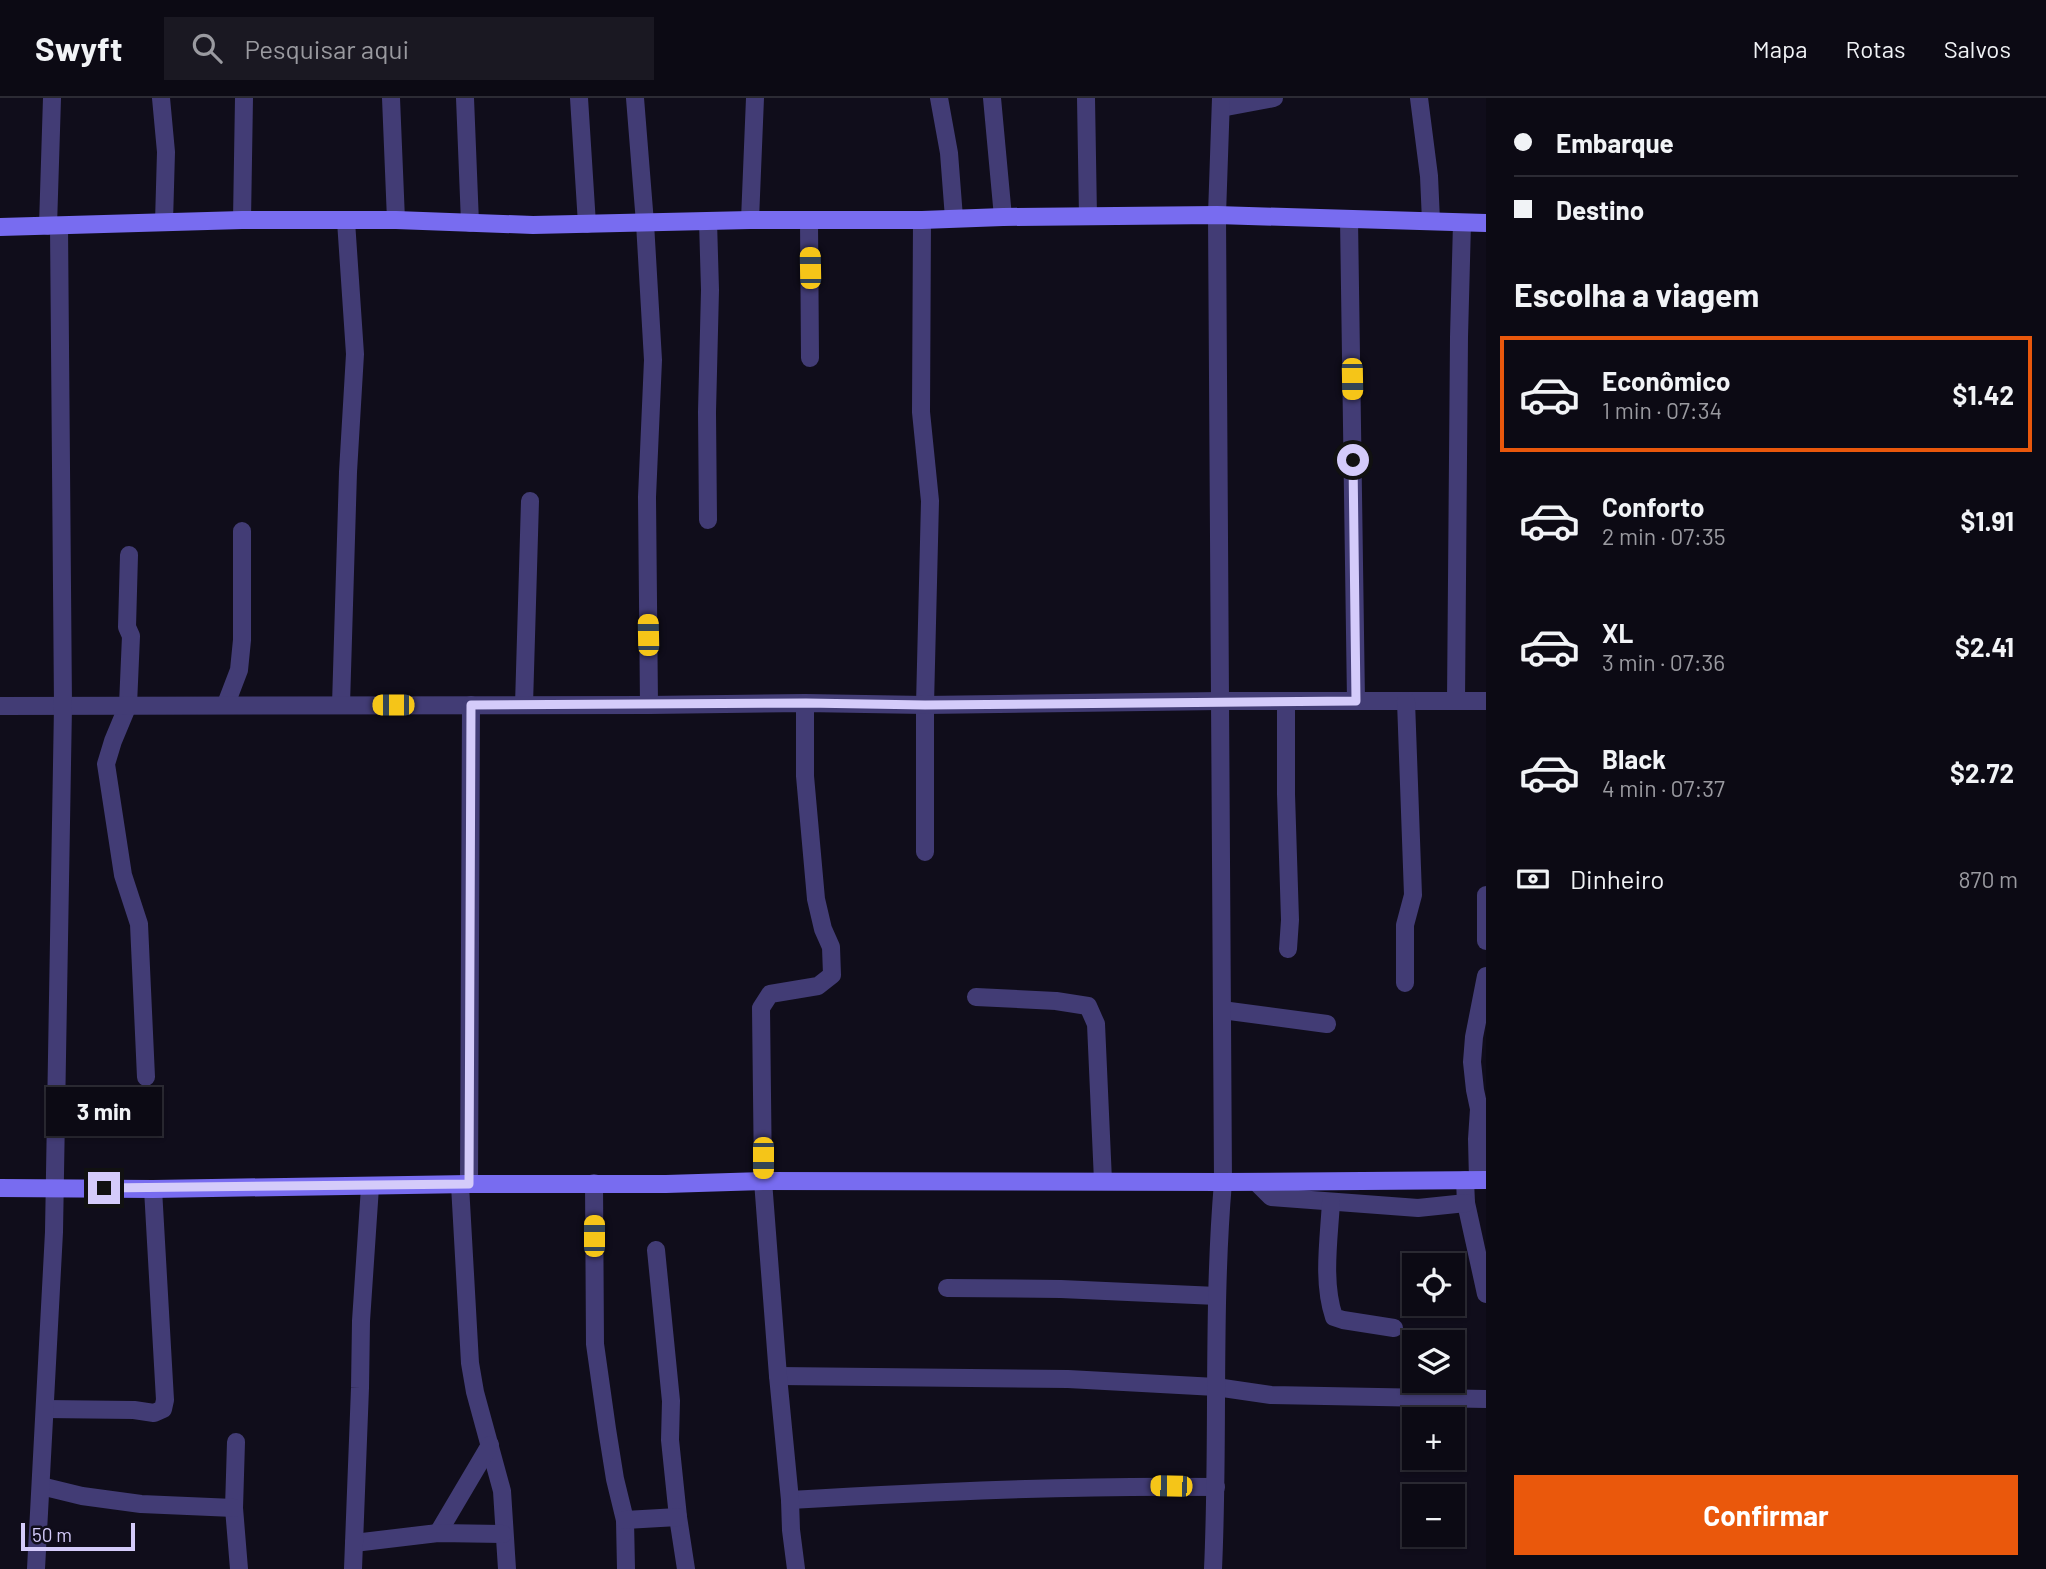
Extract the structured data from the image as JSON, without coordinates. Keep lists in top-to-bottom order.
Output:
{
  "scale_bar": "50 m",
  "page": {
    "header": "Swyft",
    "search": "Pesquisar aqui",
    "nav": ["Mapa", "Rotas", "Salvos"],
    "banner": ["Embarque", "Destino"],
    "heading": "Escolha a viagem",
    "list": [
      {
        "name": "Econômico",
        "note": "1 min · 07:34",
        "value": "$1.42"
      },
      {
        "name": "Conforto",
        "note": "2 min · 07:35",
        "value": "$1.91"
      },
      {
        "name": "XL",
        "note": "3 min · 07:36",
        "value": "$2.41"
      },
      {
        "name": "Black",
        "note": "4 min · 07:37",
        "value": "$2.72"
      }
    ],
    "pay": ["Dinheiro", "870 m"],
    "bubble": "3 min",
    "map_buttons": ["+", "−"],
    "buttons": "Confirmar",
    "scale": "50 m"
  }
}
